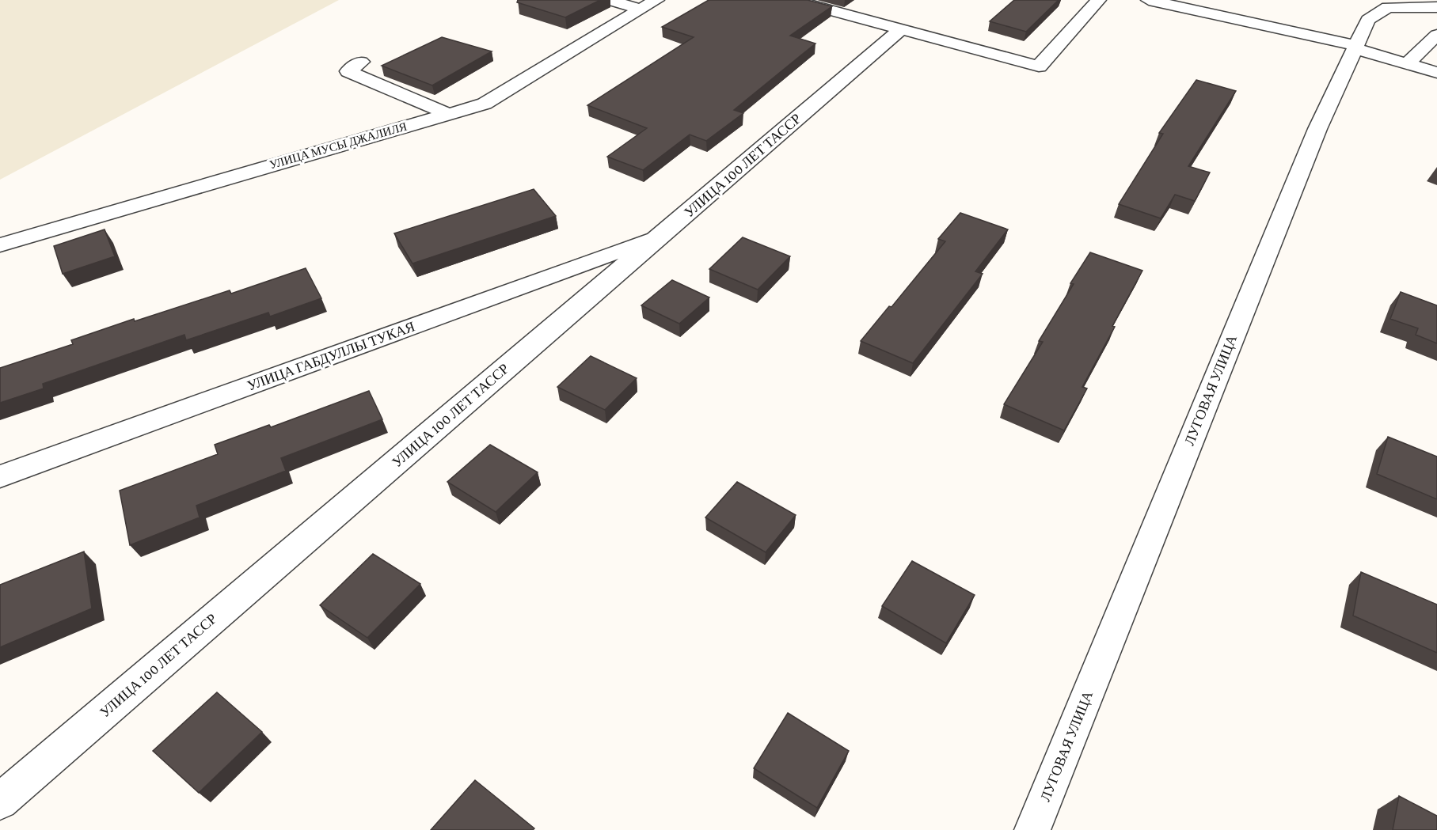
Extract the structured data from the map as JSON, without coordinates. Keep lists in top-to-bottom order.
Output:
{
  "streets": {
    "street": [
      "УЛИЦА МУСЫ ДЖАЛИЛЯ",
      "УЛИЦА 100 ЛЕТ ТАССР",
      "УЛИЦА ГАБДУЛЛЫ ТУКАЯ",
      "ЛУГОВАЯ УЛИЦА"
    ]
  },
  "crossings": [
    ["УЛИЦА 100 ЛЕТ ТАССР", "УЛИЦА ГАБДУЛЛЫ ТУКАЯ"]
  ]
}
